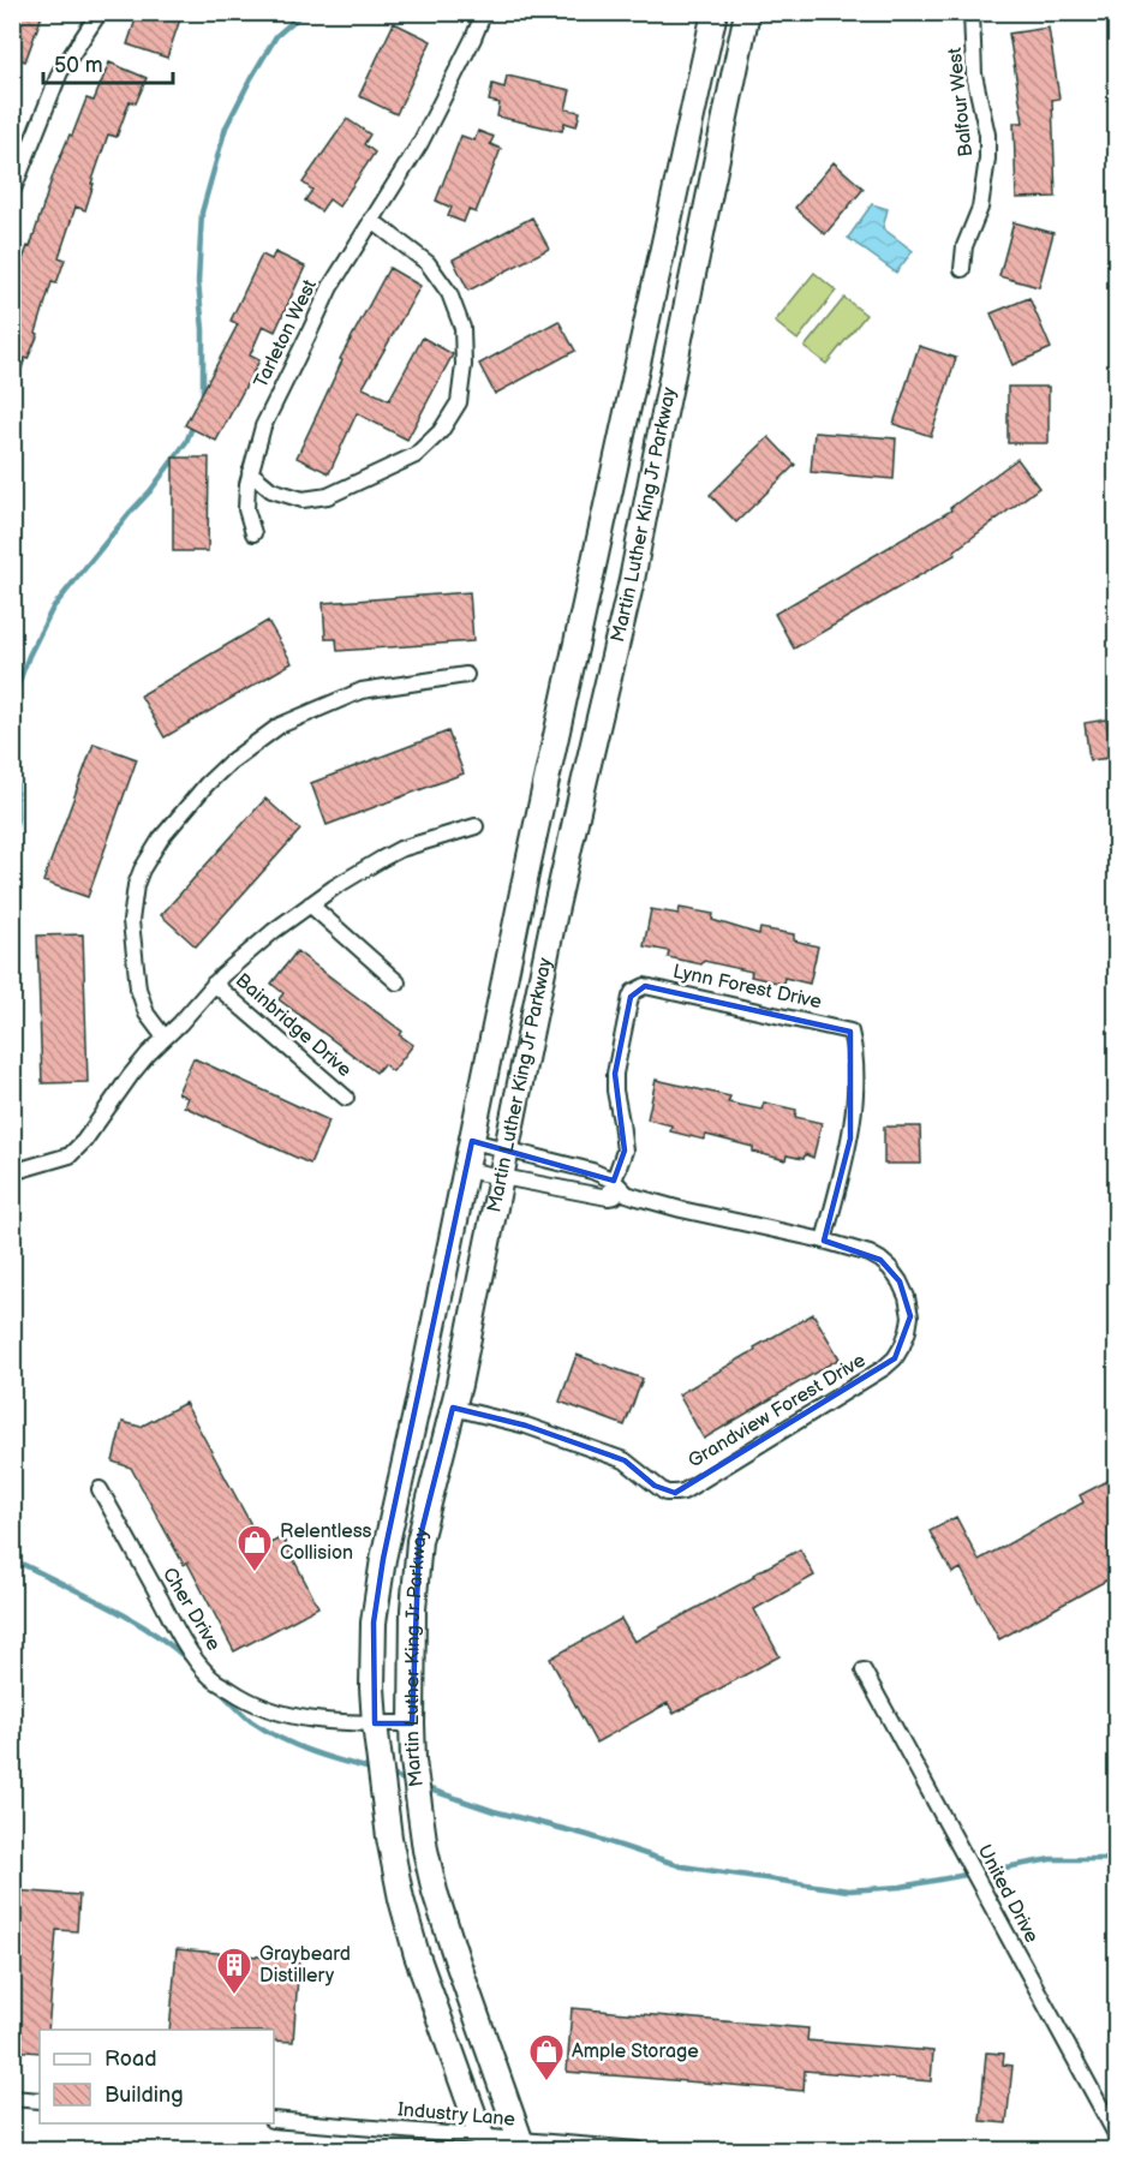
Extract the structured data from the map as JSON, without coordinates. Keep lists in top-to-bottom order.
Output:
{
  "streets": {
    "main road": ["Martin Luther King Jr Parkway"],
    "street": [
      "Balfour West",
      "Tarleton West",
      "Lynn Forest Drive",
      "Bainbridge Drive",
      "Grandview Forest Drive",
      "Cher Drive",
      "United Drive",
      "Industry Lane"
    ]
  },
  "crossings": [
    ["Martin Luther King Jr Parkway", "Grandview Forest Drive"],
    ["Martin Luther King Jr Parkway", "Cher Drive"],
    ["Martin Luther King Jr Parkway", "Industry Lane"],
    ["Lynn Forest Drive", "Grandview Forest Drive"]
  ],
  "places": {
    "shop": ["Relentless Collision", "Ample Storage"],
    "building": ["Graybeard Distillery"]
  },
  "legend": ["Road", "Building"],
  "scale_bar": "50 m"
}
